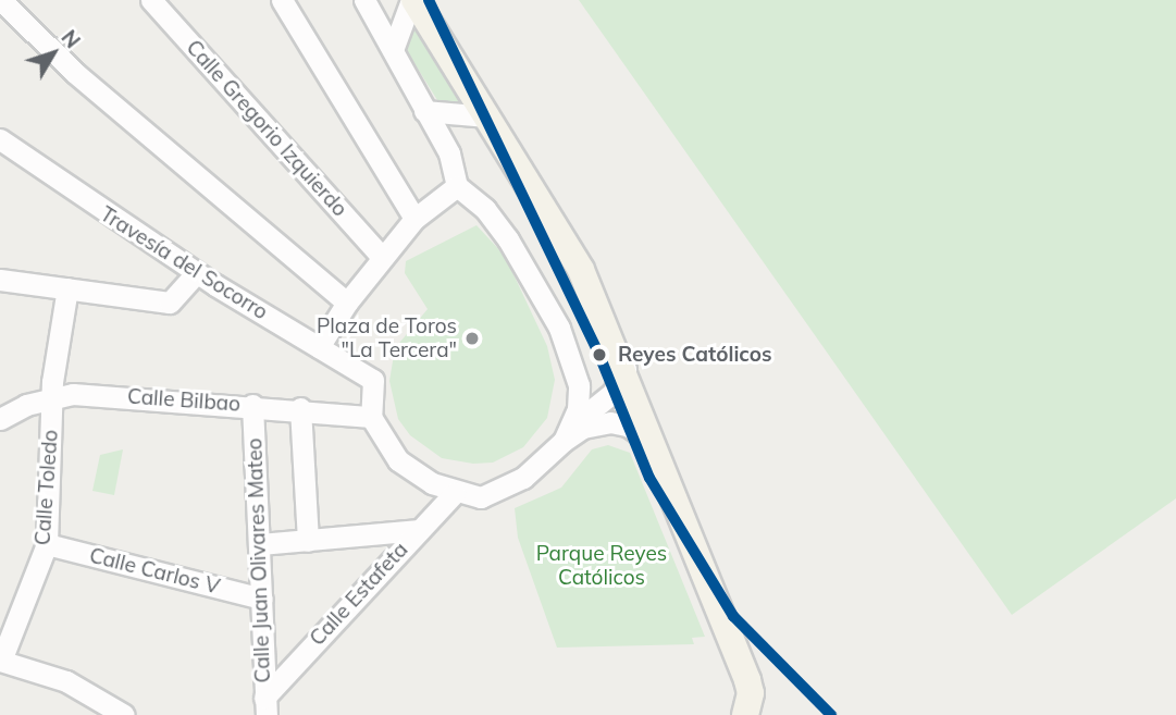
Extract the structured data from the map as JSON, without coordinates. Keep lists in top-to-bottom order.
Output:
{
  "streets": {
    "street": [
      "Calle Gregorio Izquierdo",
      "Travesía del Socorro",
      "Calle Bilbao",
      "Calle Toledo",
      "Calle Juan Olivares Mateo",
      "Calle Carlos V",
      "Calle Estafeta"
    ]
  },
  "crossings": [
    ["Travesía del Socorro", "Calle Bilbao"],
    ["Calle Bilbao", "Calle Toledo"],
    ["Calle Bilbao", "Calle Juan Olivares Mateo"],
    ["Calle Toledo", "Calle Carlos V"],
    ["Calle Juan Olivares Mateo", "Calle Carlos V"],
    ["Calle Juan Olivares Mateo", "Calle Estafeta"]
  ],
  "parks": ["Parque Reyes Católicos"],
  "places": ["Plaza de Toros \"La Tercera\"", "Reyes Católicos"],
  "north": "top right"
}
